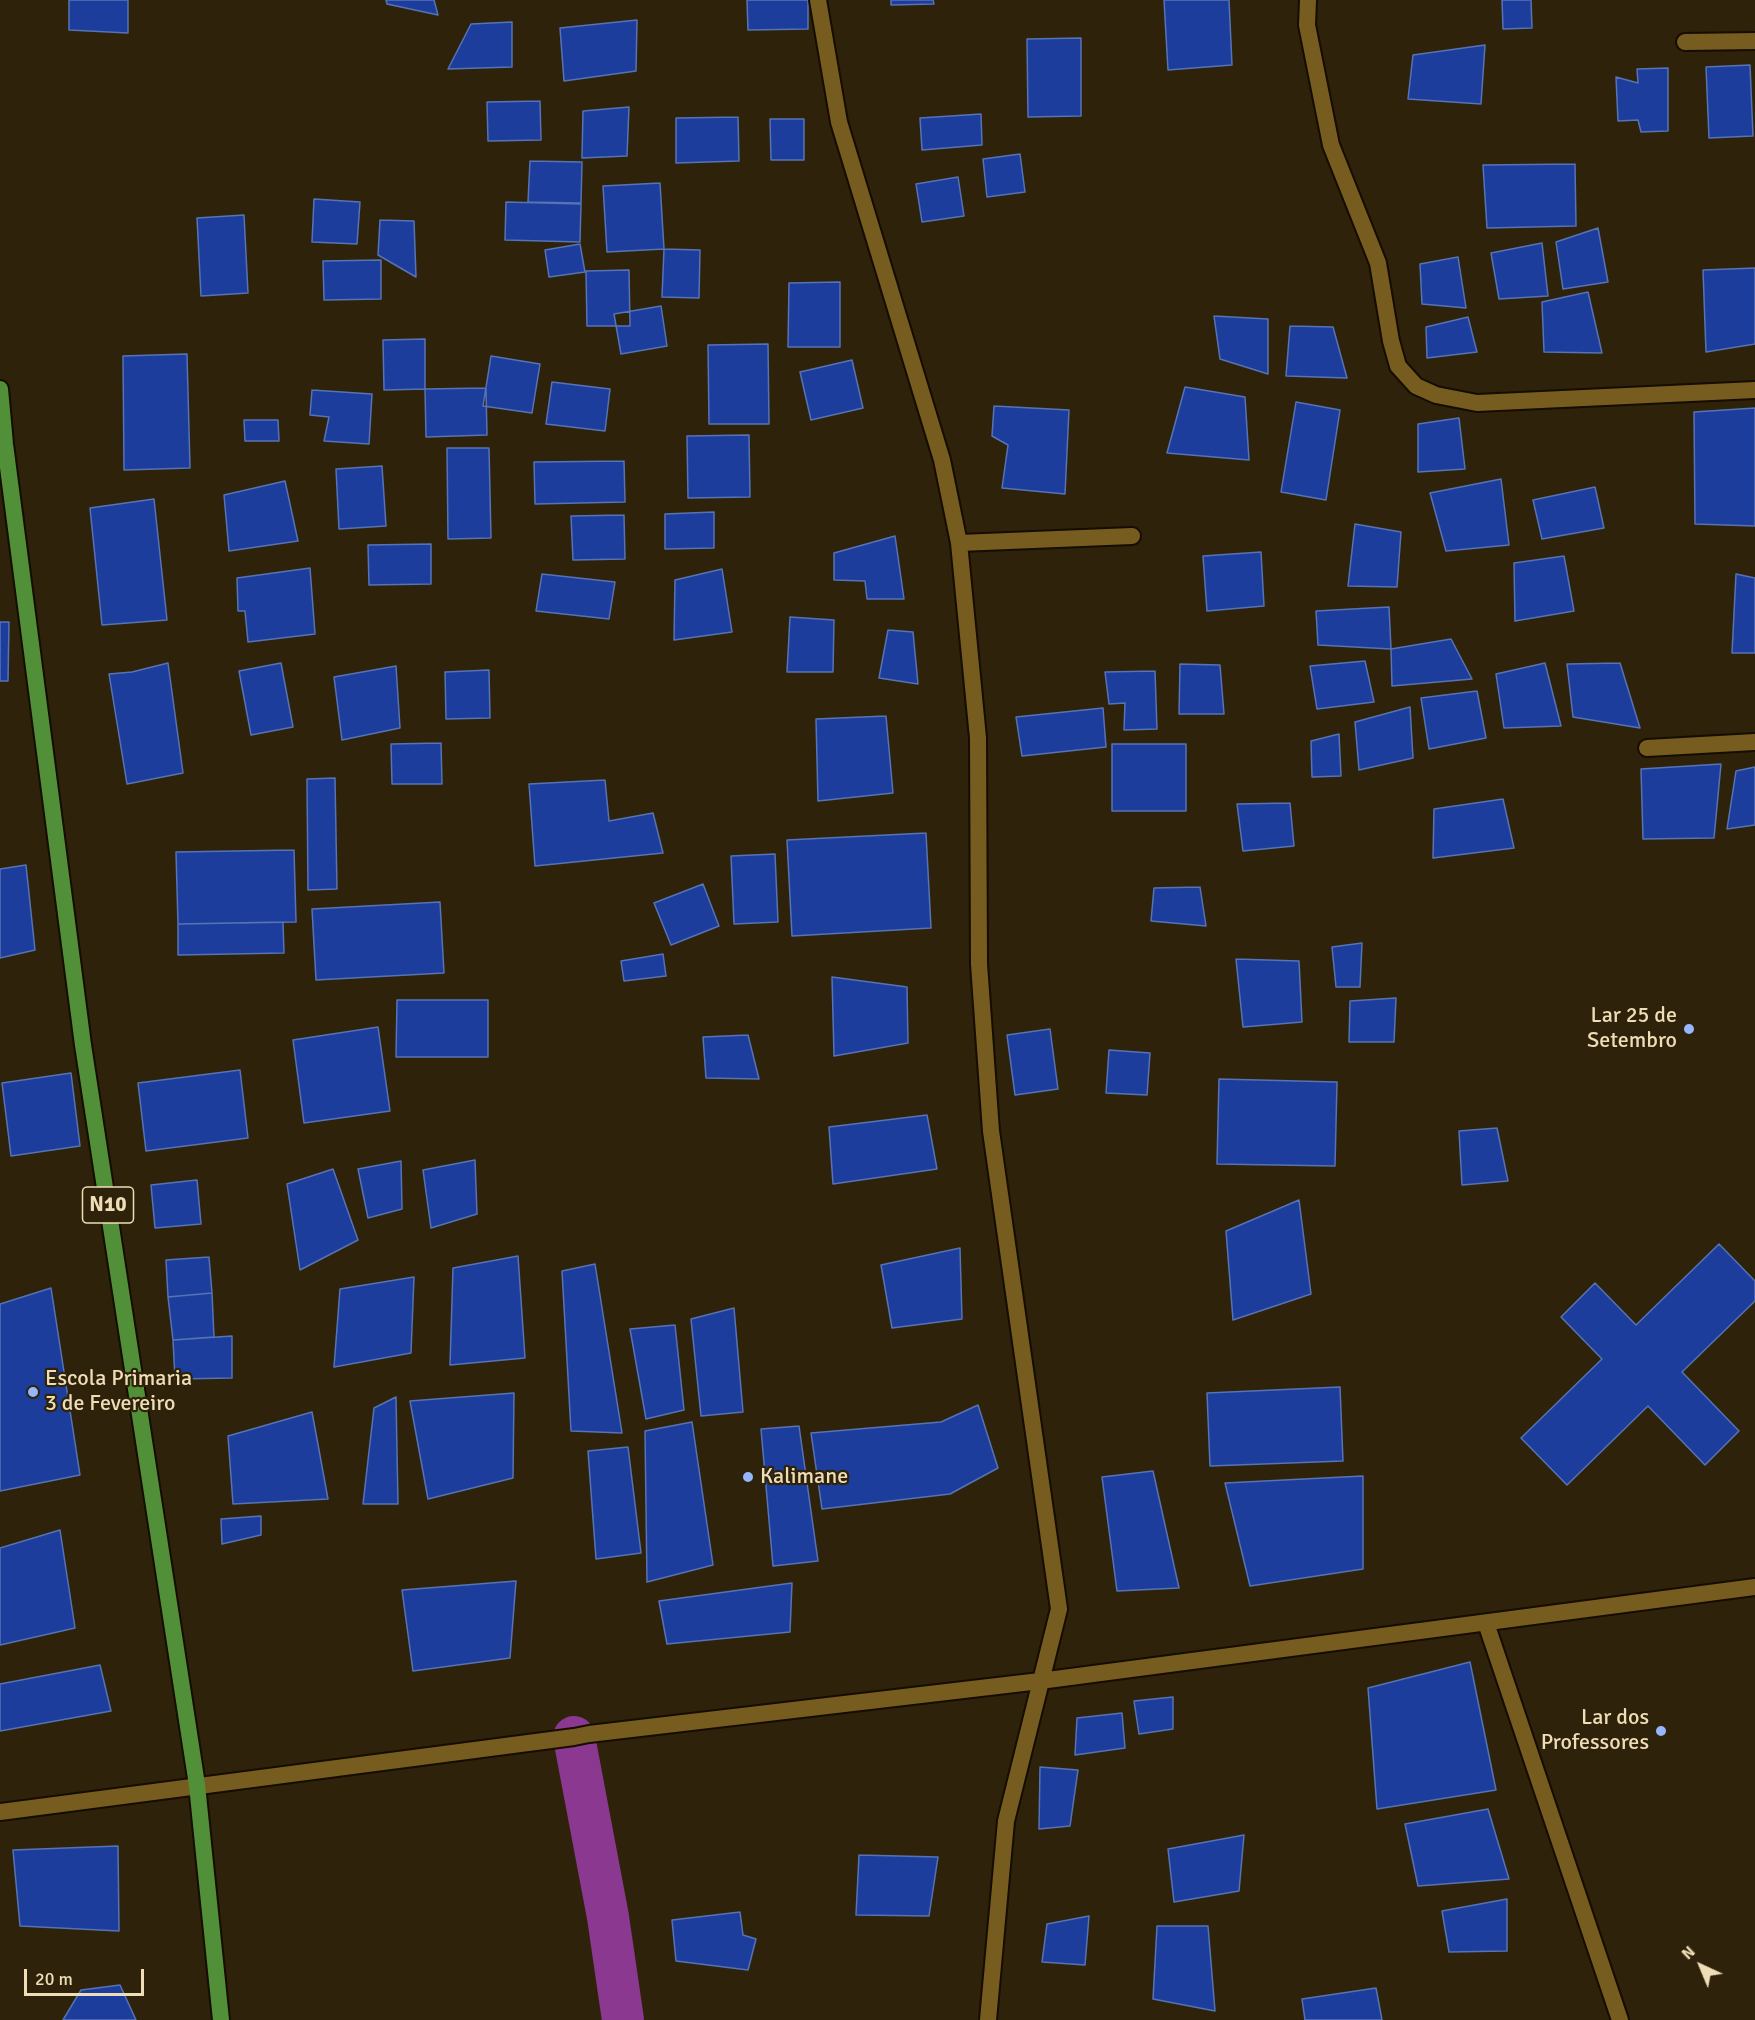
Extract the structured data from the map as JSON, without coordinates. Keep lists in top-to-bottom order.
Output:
{
  "streets": {
    "main road": ["N10"]
  },
  "places": [
    "Lar 25 de Setembro",
    "Escola Primaria 3 de Fevereiro",
    "Kalimane",
    "Lar dos Professores"
  ],
  "scale_bar": "20 m",
  "north": "top left"
}
